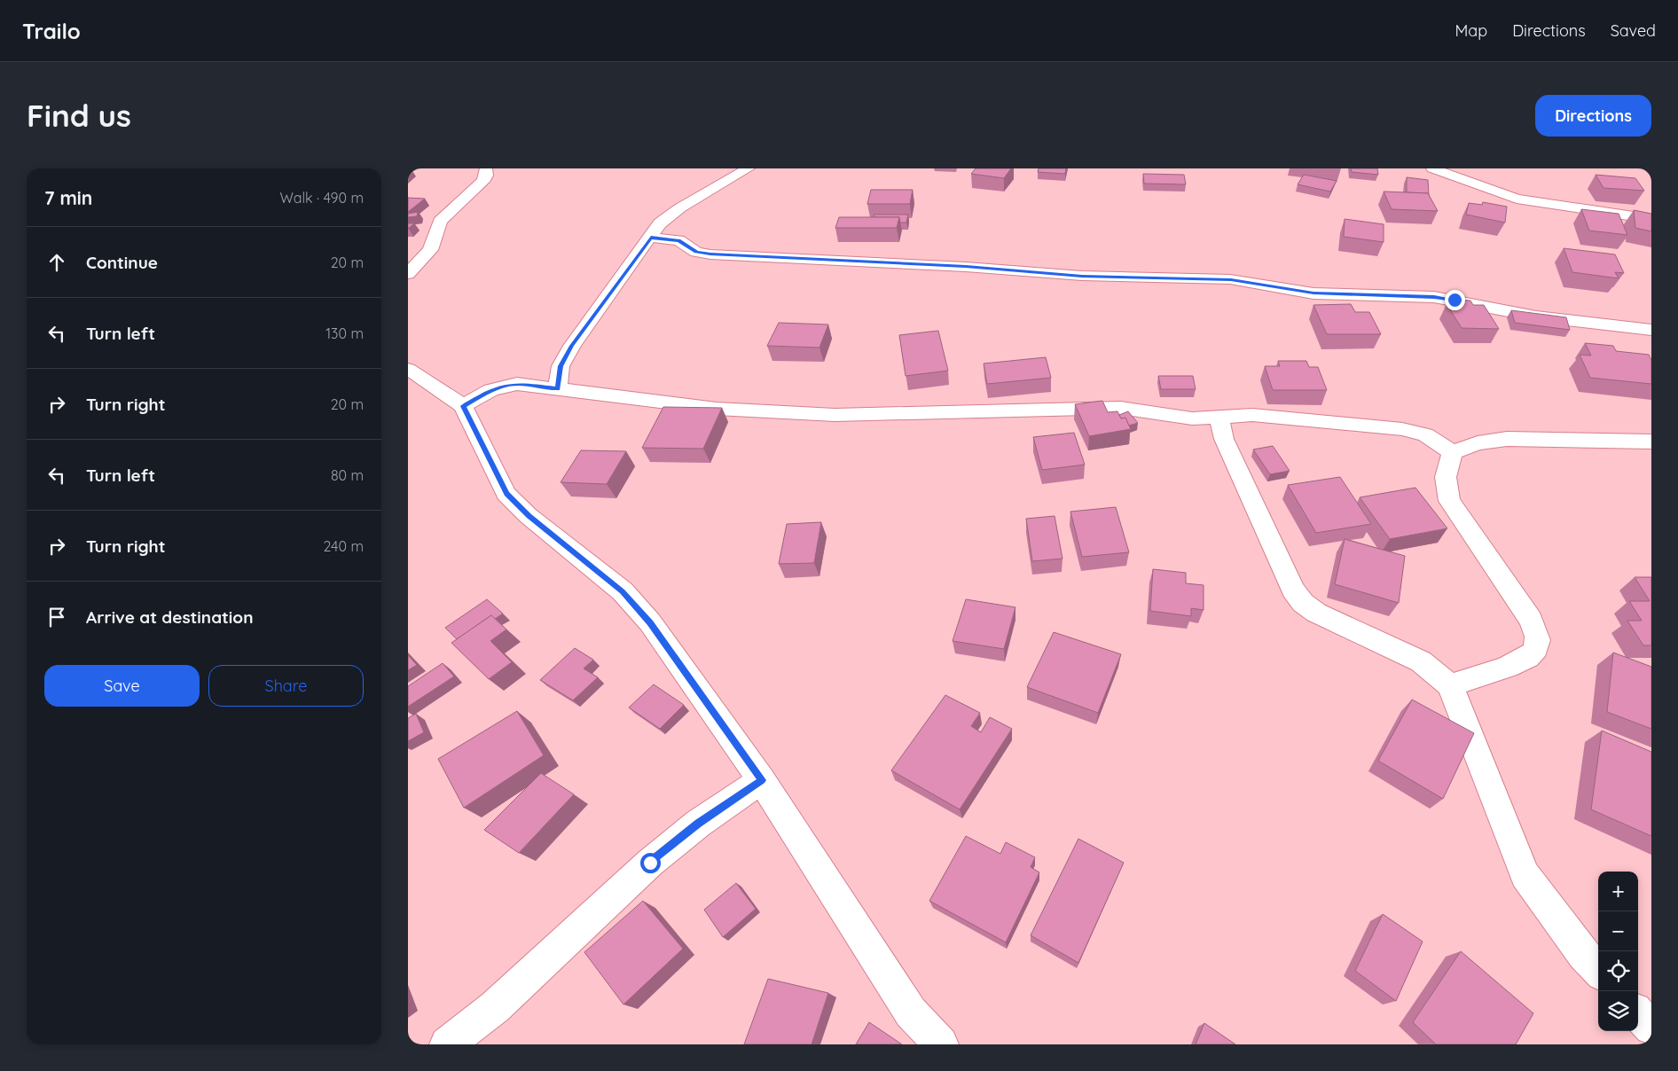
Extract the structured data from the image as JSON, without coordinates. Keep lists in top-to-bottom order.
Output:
{
  "page": {
    "header": "Trailo",
    "nav": ["Map", "Directions", "Saved"],
    "buttons": [
      "Directions",
      ["Save", "Share"]
    ],
    "title": "Find us",
    "heading": ["7 min", "Walk · 490 m"],
    "list": [
      ["Continue", "20 m"],
      ["Turn left", "130 m"],
      ["Turn right", "20 m"],
      ["Turn left", "80 m"],
      ["Turn right", "240 m"],
      "Arrive at destination"
    ],
    "map_buttons": ["+", "−"]
  }
}
